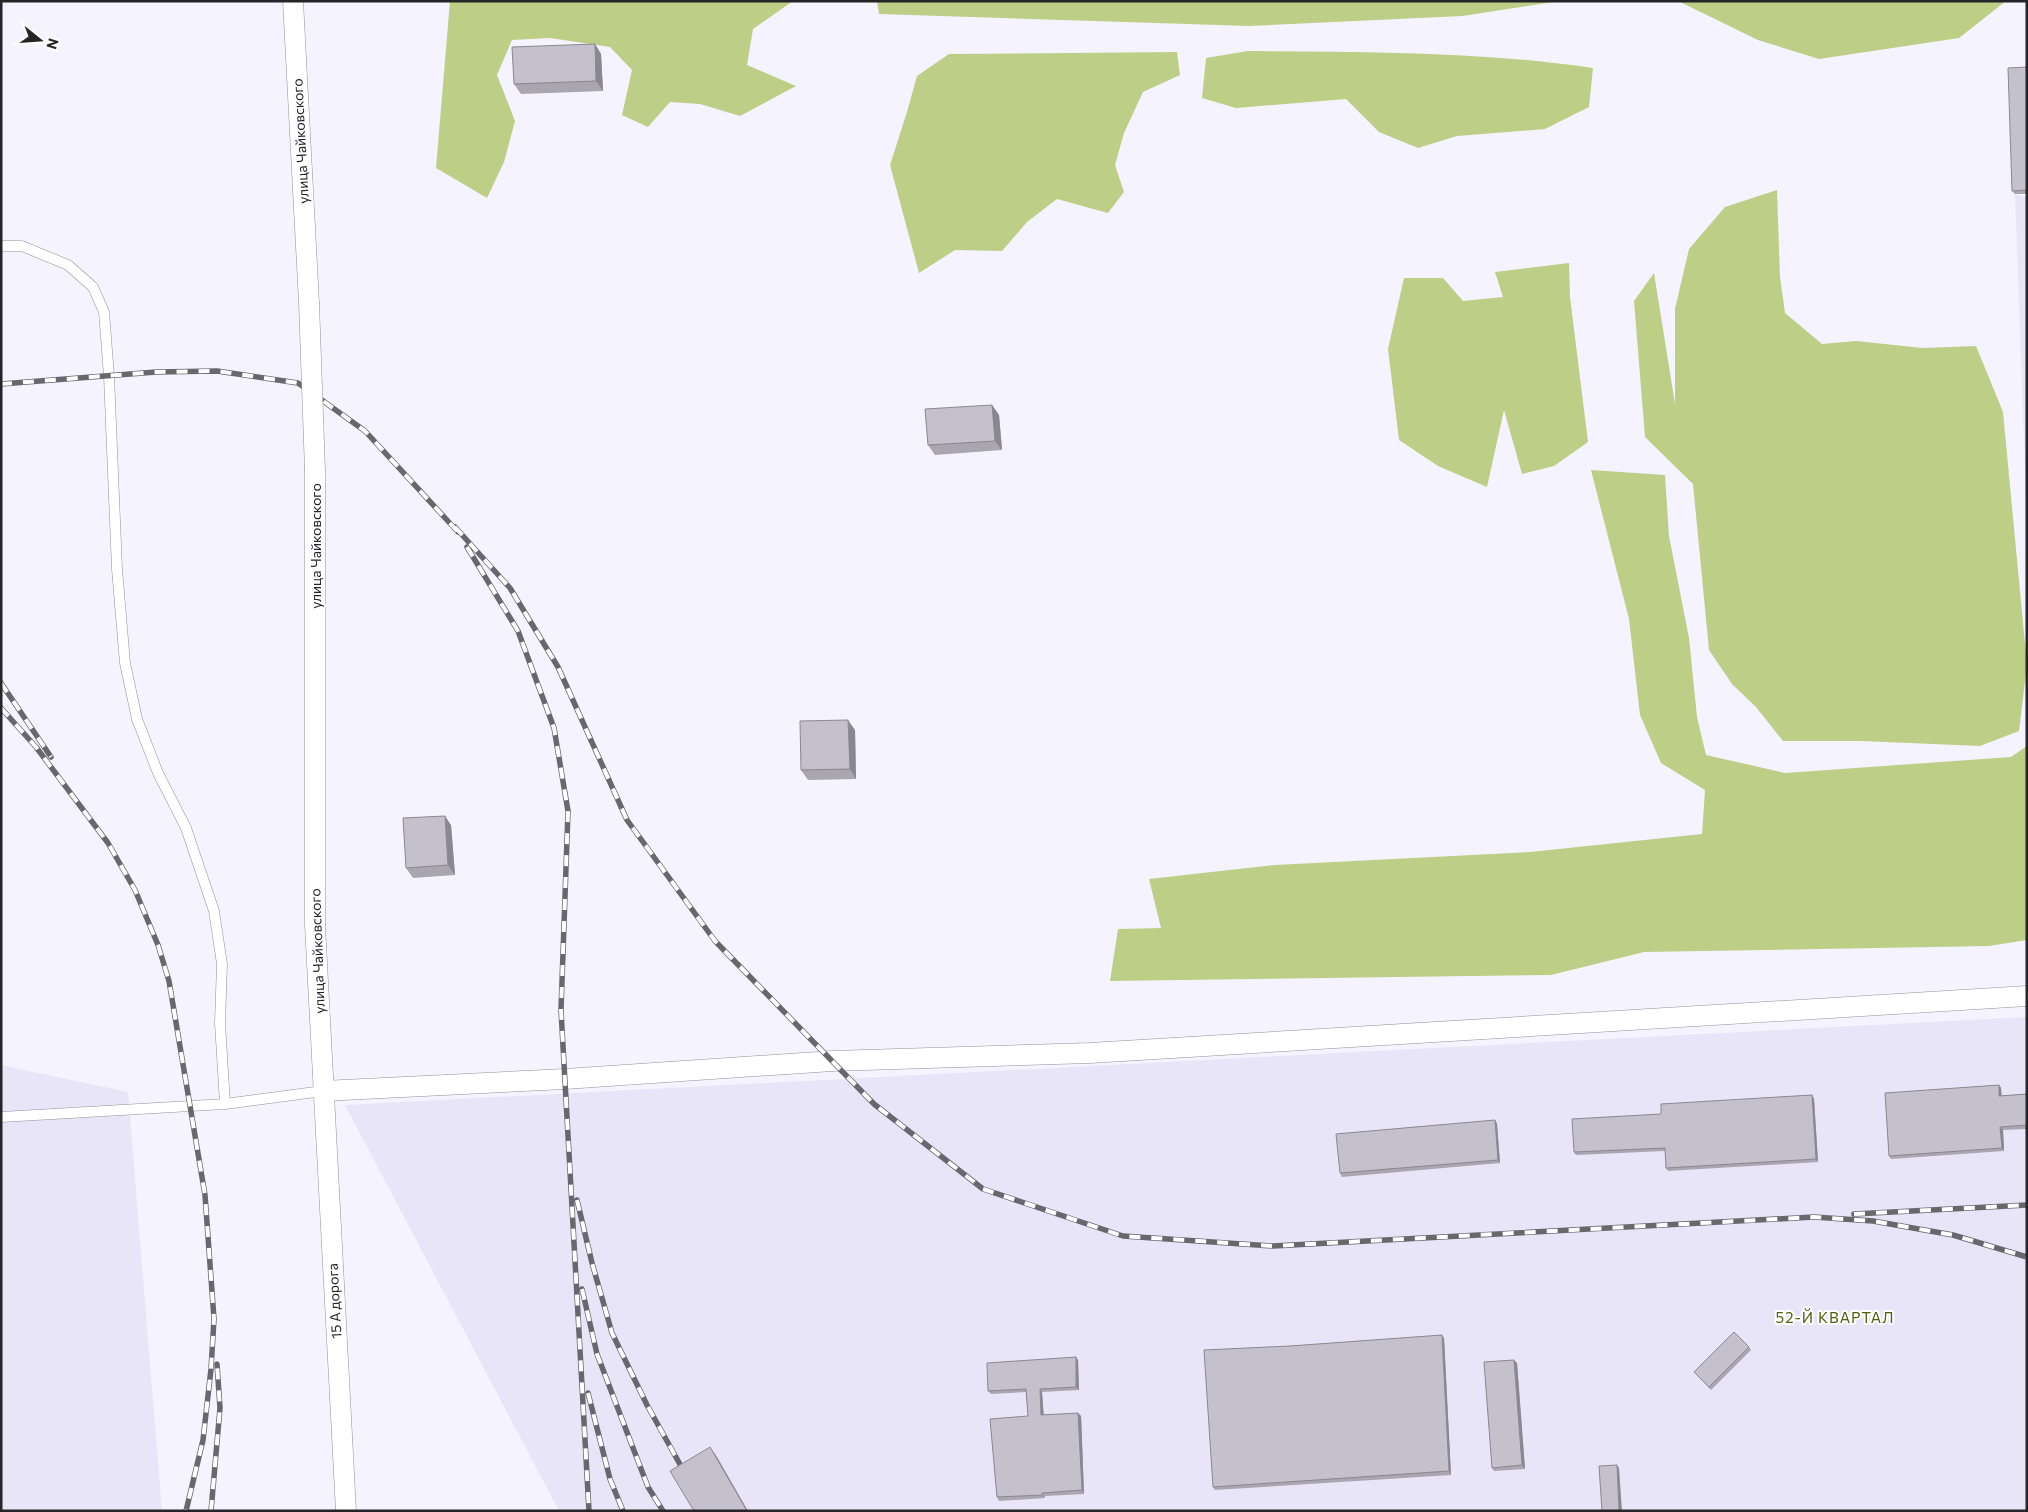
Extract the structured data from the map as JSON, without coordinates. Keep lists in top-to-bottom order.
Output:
{
  "streets": {
    "street": ["улица Чайковского", "15 А дорога"]
  },
  "crossings": [
    ["улица Чайковского", "15 А дорога"]
  ],
  "districts": ["52-Й КВАРТАЛ"],
  "north": "right"
}
